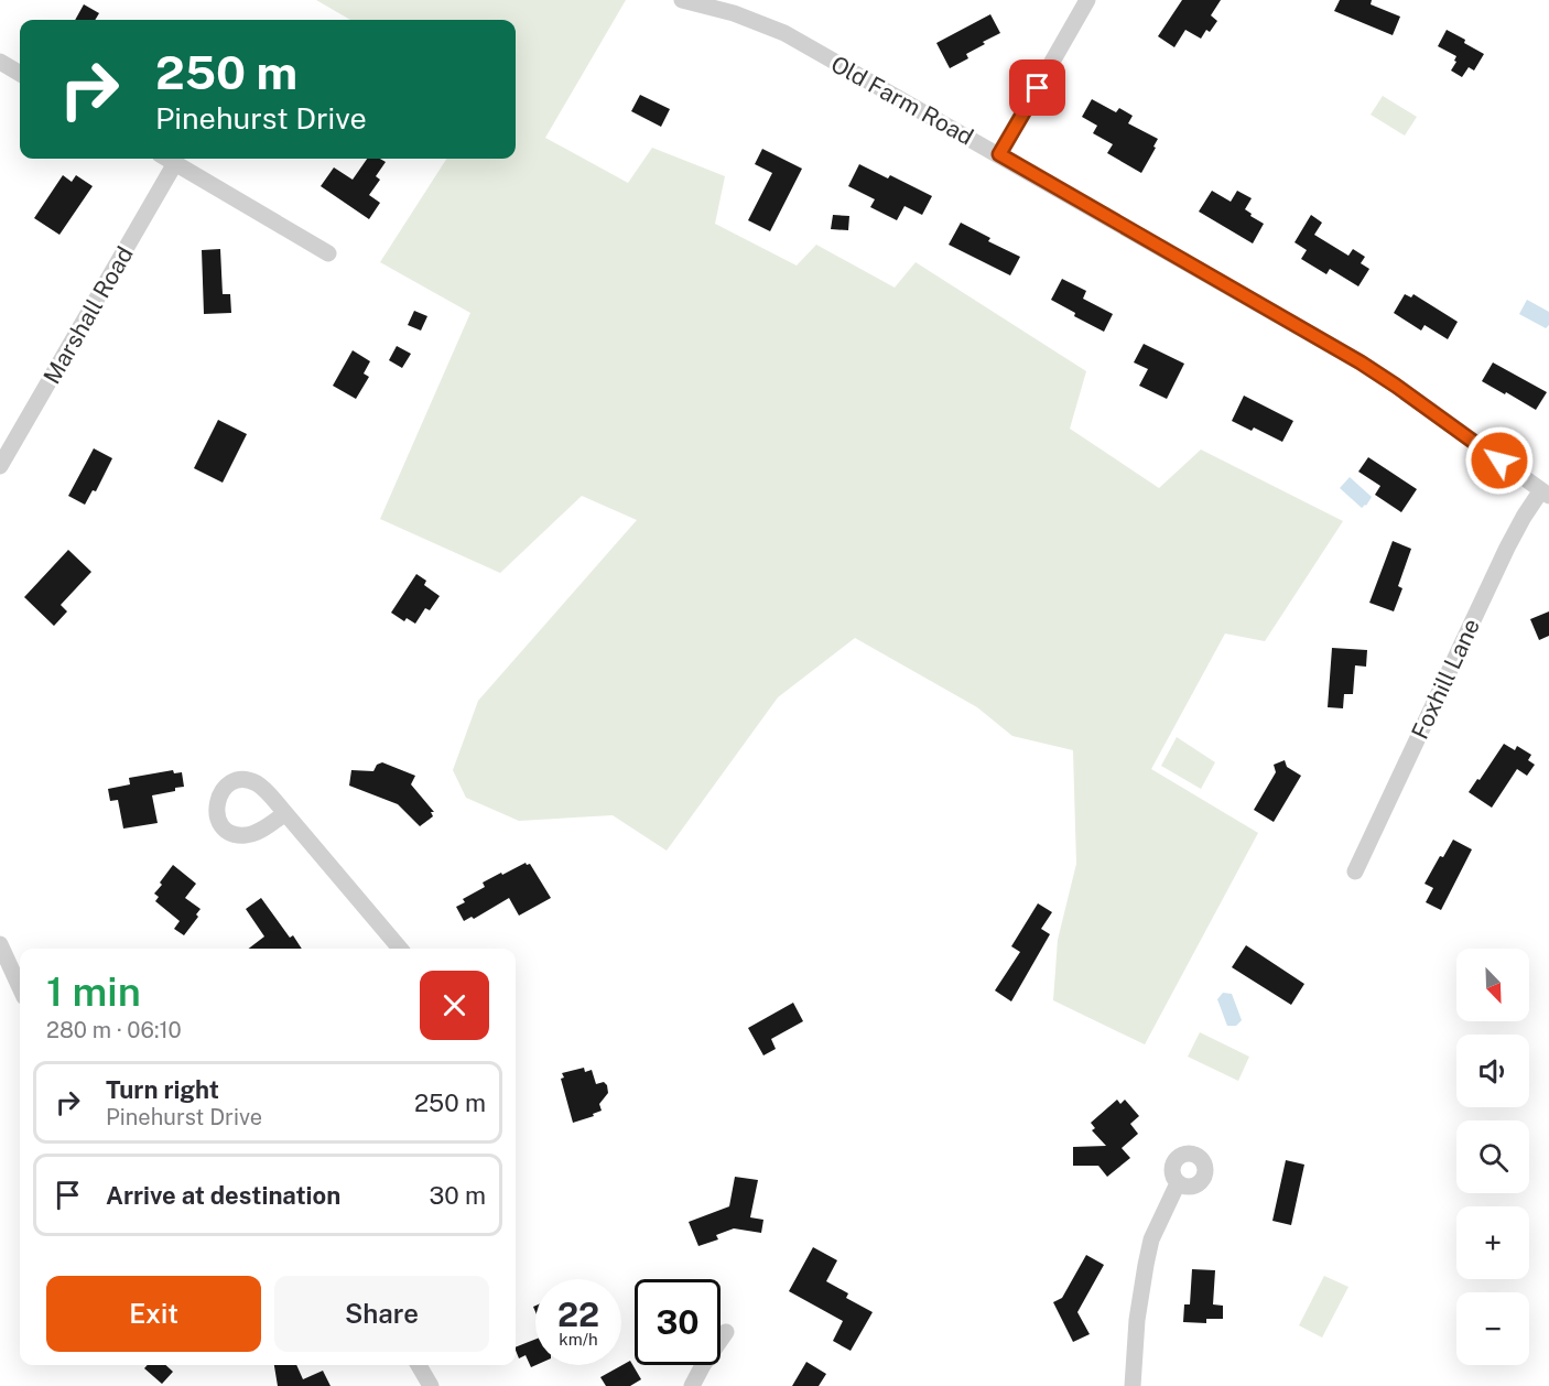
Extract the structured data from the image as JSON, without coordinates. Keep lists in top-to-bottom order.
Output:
{
  "streets": {
    "street": ["Old Farm Road", "Marshall Road", "Foxhill Lane"]
  },
  "crossings": [
    ["Old Farm Road", "Foxhill Lane"]
  ],
  "north": "bottom right",
  "page": {
    "turn": ["250 m", "Pinehurst Drive"],
    "map_buttons": ["+", "−"],
    "heading": ["1 min", "280 m · 06:10"],
    "list": [
      {
        "name": "Turn right",
        "note": "Pinehurst Drive",
        "value": "250 m"
      },
      {
        "name": "Arrive at destination",
        "value": "30 m"
      }
    ],
    "buttons": ["Exit", "Share"],
    "speed": "22 km/h",
    "limit": "30"
  }
}
